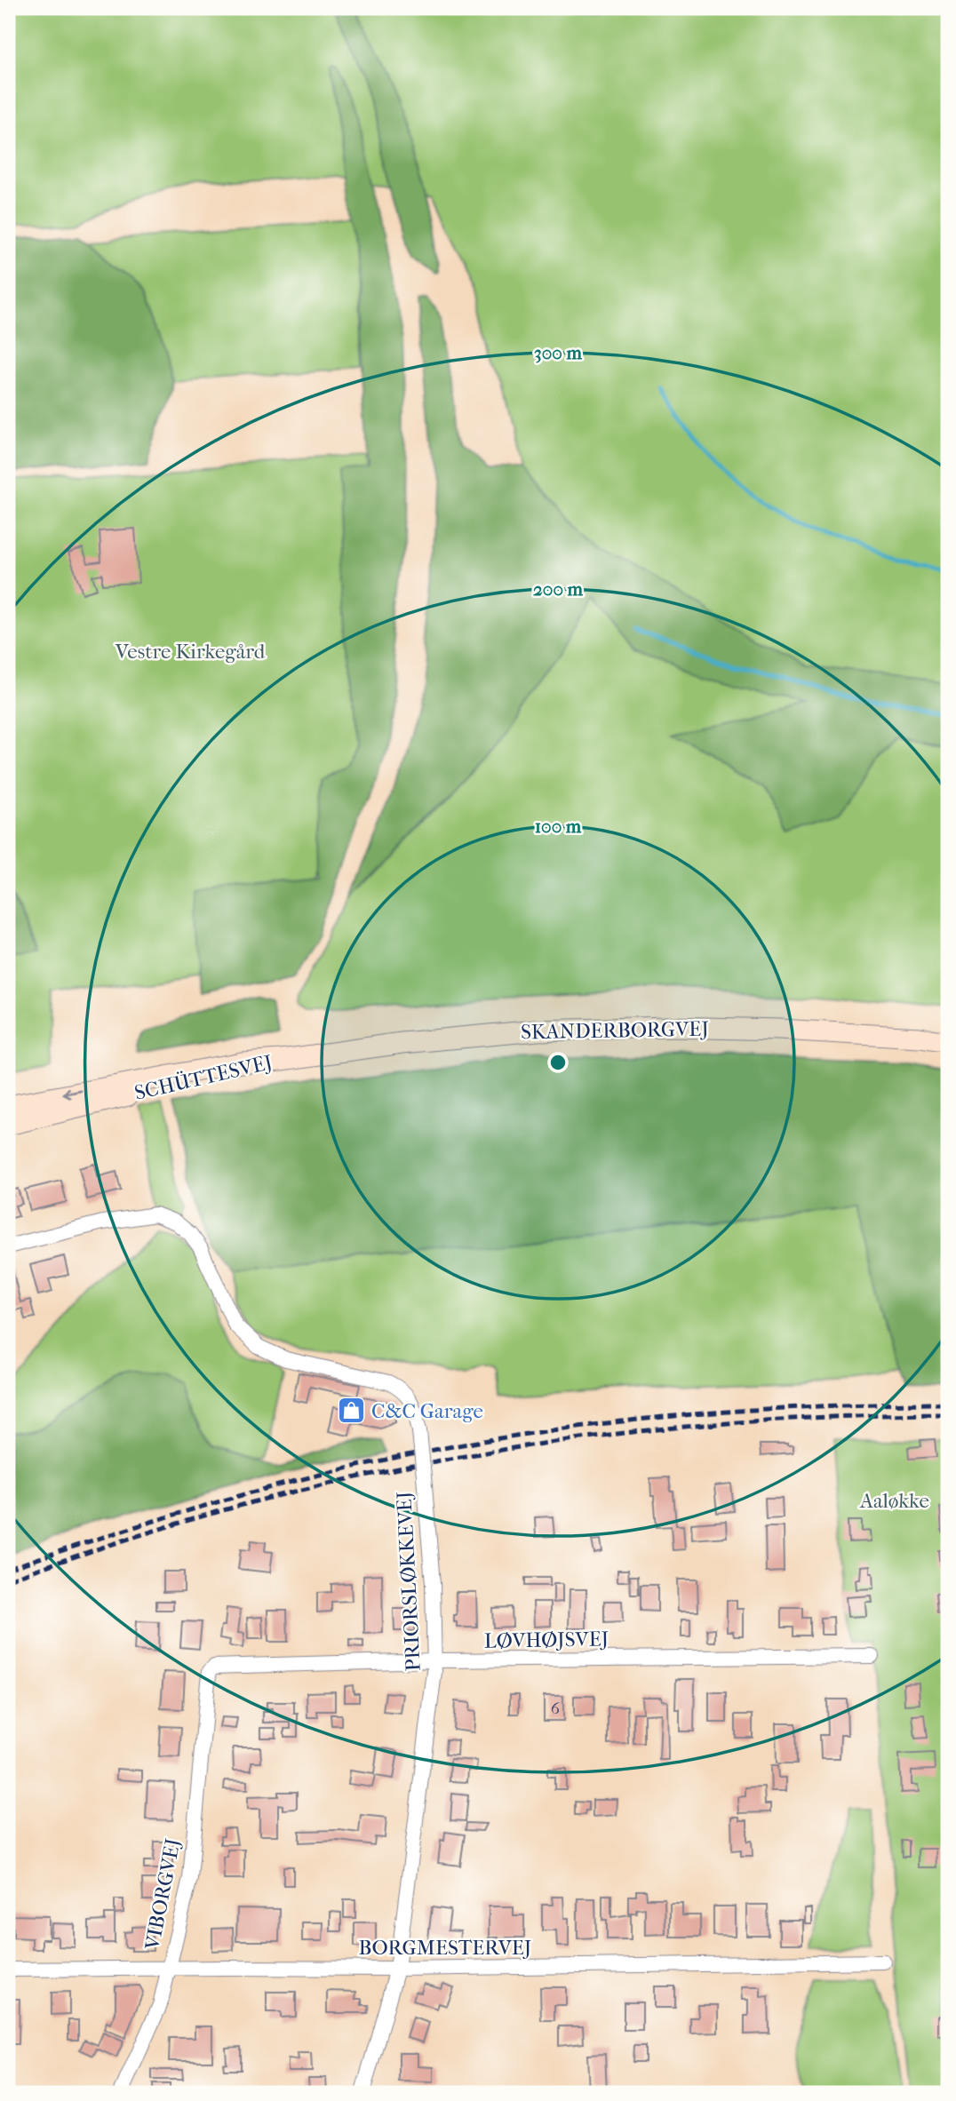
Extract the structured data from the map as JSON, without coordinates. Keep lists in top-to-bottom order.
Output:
{
  "streets": {
    "main road": ["SKANDERBORGVEJ", "SCHÜTTESVEJ"],
    "street": [
      "PRIORSLØKKEVEJ",
      "LØVHØJSVEJ",
      "VIBORGVEJ",
      "BORGMESTERVEJ"
    ]
  },
  "crossings": [
    ["SKANDERBORGVEJ", "SCHÜTTESVEJ"],
    ["PRIORSLØKKEVEJ", "LØVHØJSVEJ"],
    ["PRIORSLØKKEVEJ", "BORGMESTERVEJ"],
    ["LØVHØJSVEJ", "VIBORGVEJ"],
    ["VIBORGVEJ", "BORGMESTERVEJ"]
  ],
  "parks": ["Vestre Kirkegård", "Aaløkke"],
  "places": {
    "shop": ["C&C Garage"]
  },
  "house_numbers": ["6"],
  "rings": ["300 m", "200 m", "100 m"]
}
